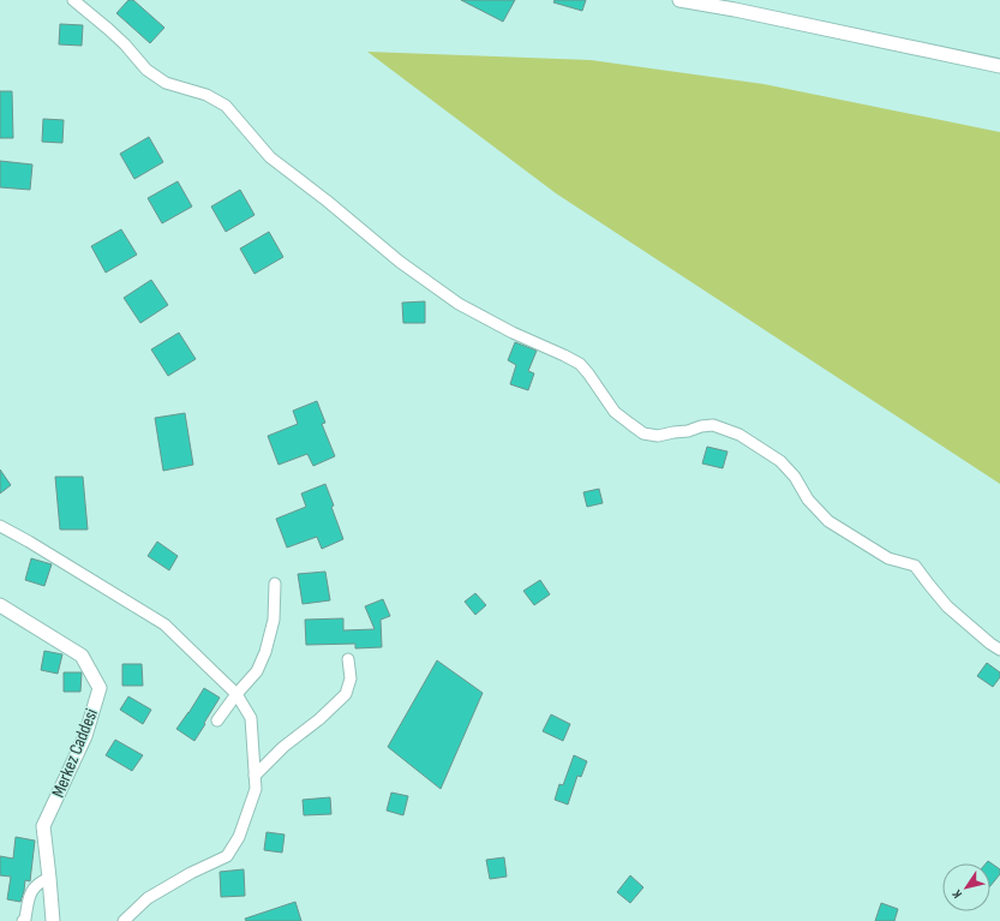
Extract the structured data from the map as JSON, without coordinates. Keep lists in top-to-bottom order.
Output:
{
  "streets": {
    "street": ["Merkez Caddesi"]
  },
  "north": "bottom left"
}
